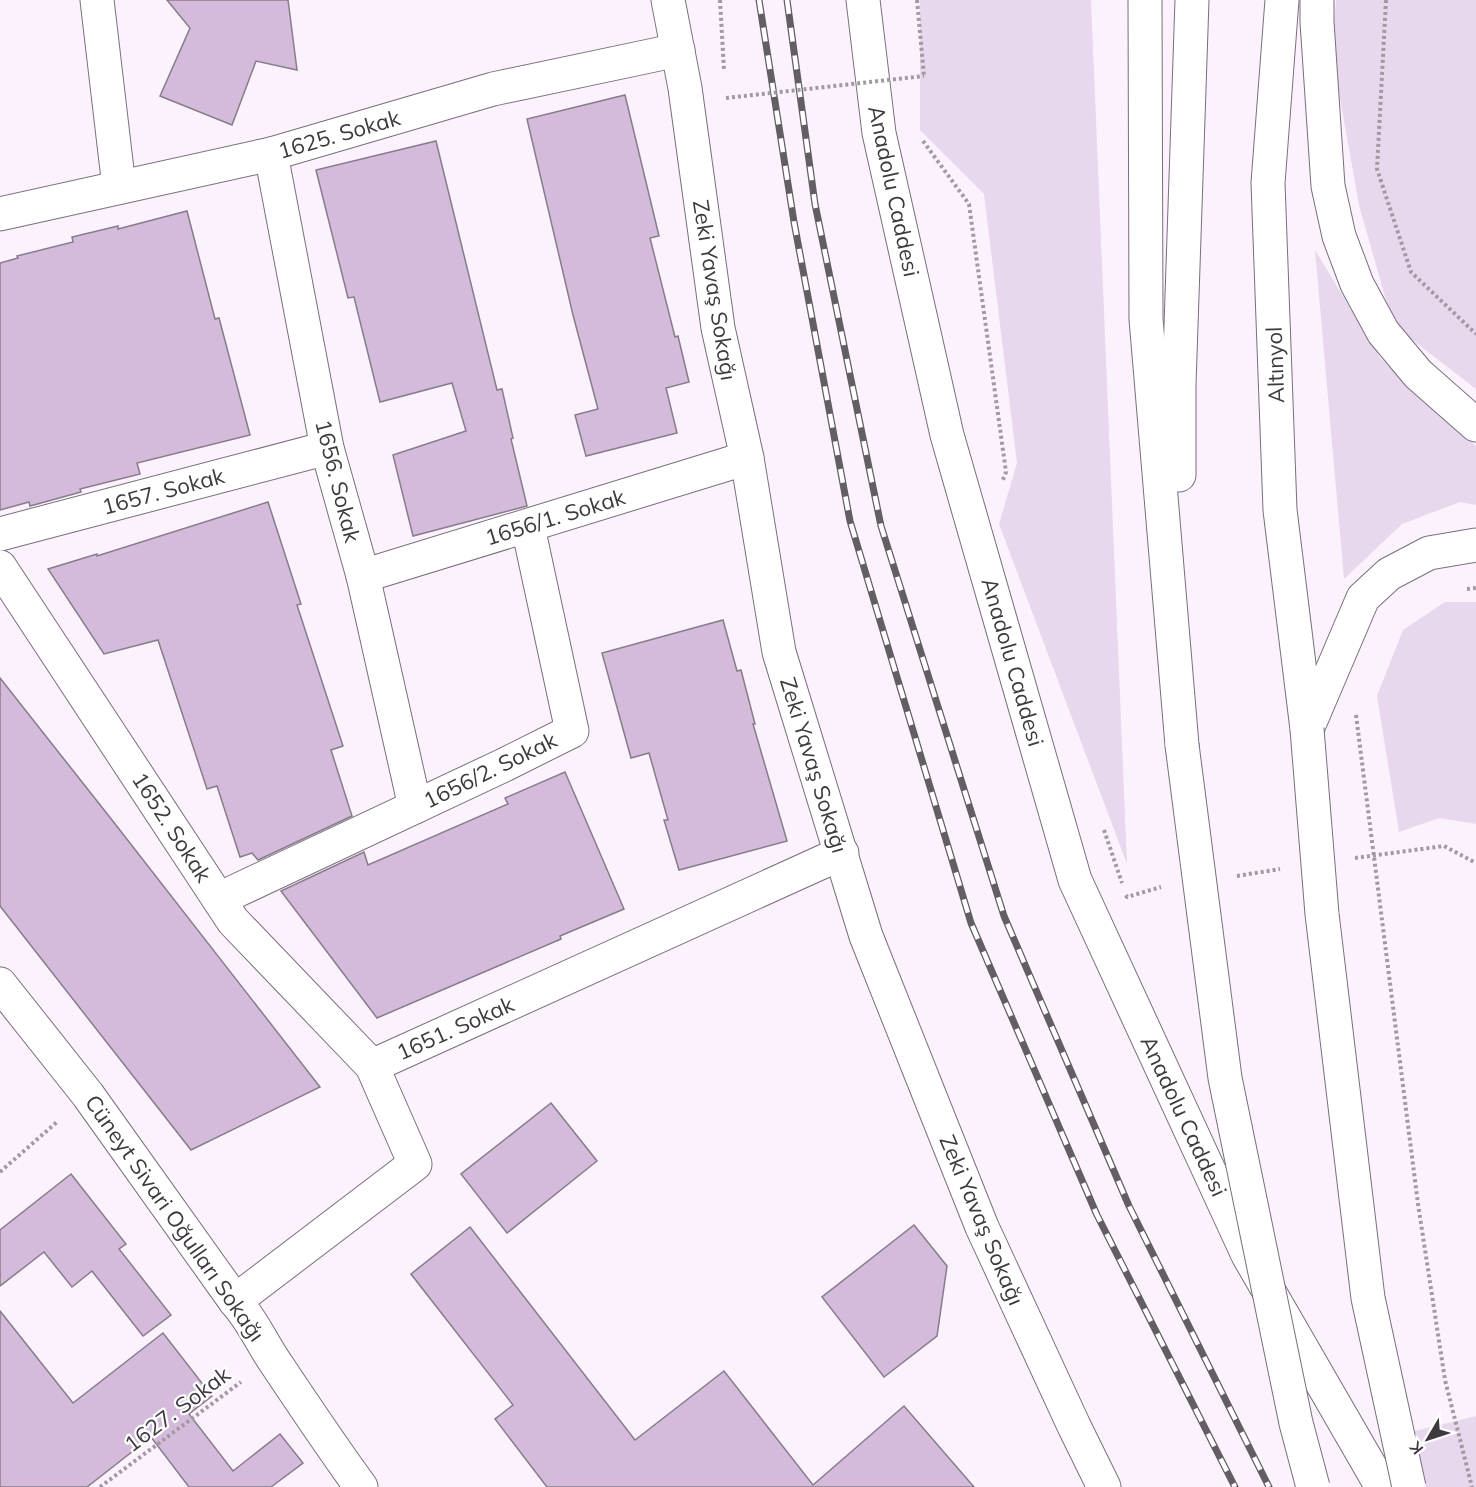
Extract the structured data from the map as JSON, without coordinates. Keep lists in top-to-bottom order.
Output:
{
  "streets": {
    "main road": [
      "1625. Sokak",
      "Anadolu Caddesi",
      "Zeki Yavaş Sokağı",
      "Altınyol",
      "1656. Sokak",
      "1657. Sokak",
      "1656/1. Sokak",
      "1656/2. Sokak",
      "1652. Sokak",
      "1651. Sokak",
      "Cüneyt Sivari Oğulları Sokağı"
    ],
    "path": ["1627. Sokak"]
  },
  "crossings": [
    ["1625. Sokak", "Zeki Yavaş Sokağı"],
    ["1625. Sokak", "1656. Sokak"],
    ["Zeki Yavaş Sokağı", "1656/1. Sokak"],
    ["Zeki Yavaş Sokağı", "1651. Sokak"],
    ["1656. Sokak", "1657. Sokak"],
    ["1656. Sokak", "1656/1. Sokak"],
    ["1656. Sokak", "1656/2. Sokak"],
    ["1656/1. Sokak", "1656/2. Sokak"],
    ["1656/2. Sokak", "1652. Sokak"],
    ["1652. Sokak", "1651. Sokak"],
    ["1651. Sokak", "Cüneyt Sivari Oğulları Sokağı"],
    ["Cüneyt Sivari Oğulları Sokağı", "1627. Sokak"]
  ],
  "north": "bottom left"
}
